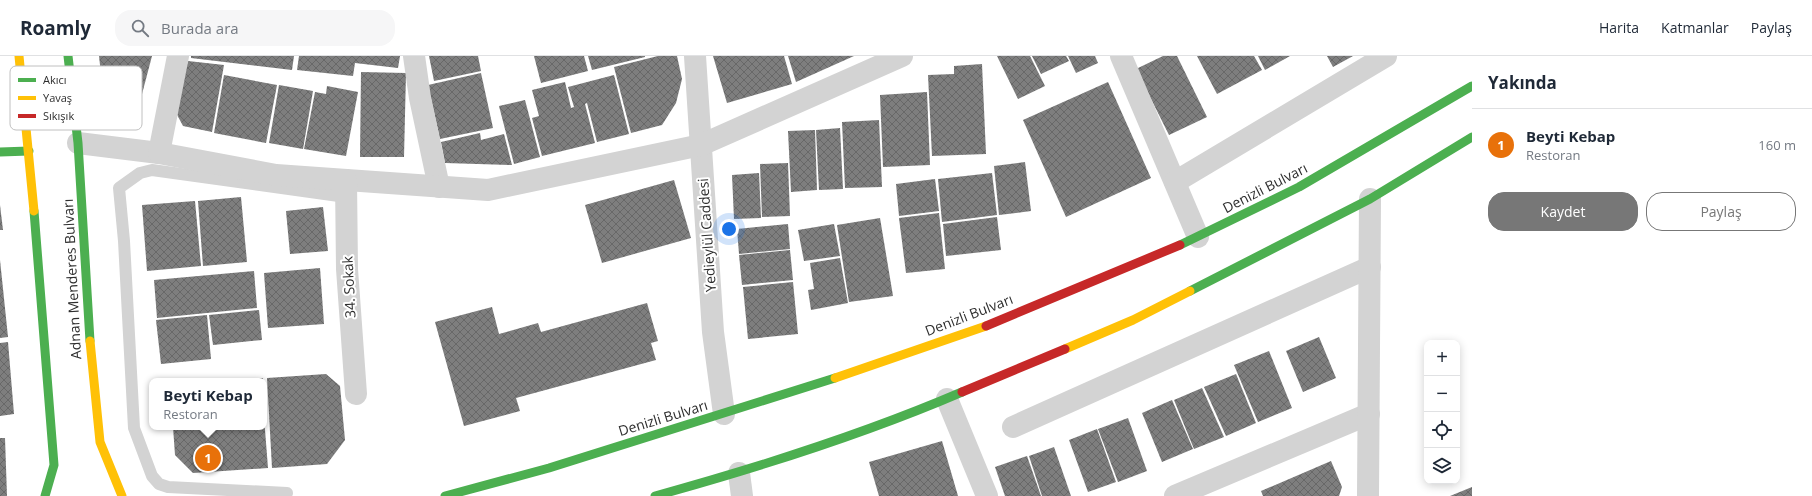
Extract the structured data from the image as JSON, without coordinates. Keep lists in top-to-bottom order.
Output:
{
  "streets": {
    "main road": ["Denizli Bulvarı", "Adnan Menderes Bulvarı"],
    "street": ["Yedieylül Caddesi", "34. Sokak"]
  },
  "crossings": [
    ["Denizli Bulvarı", "Yedieylül Caddesi"]
  ],
  "legend": ["Akıcı", "Yavaş", "Sıkışık"],
  "page": {
    "header": "Roamly",
    "search": "Burada ara",
    "nav": ["Harita", "Katmanlar", "Paylaş"],
    "heading": "Yakında",
    "list": [
      {
        "mark": "1",
        "name": "Beyti Kebap",
        "note": "Restoran",
        "value": "160 m"
      }
    ],
    "buttons": ["Kaydet", "Paylaş"],
    "map_buttons": ["+", "−"],
    "popup": ["Beyti Kebap", "Restoran"],
    "pins": "1"
  }
}
